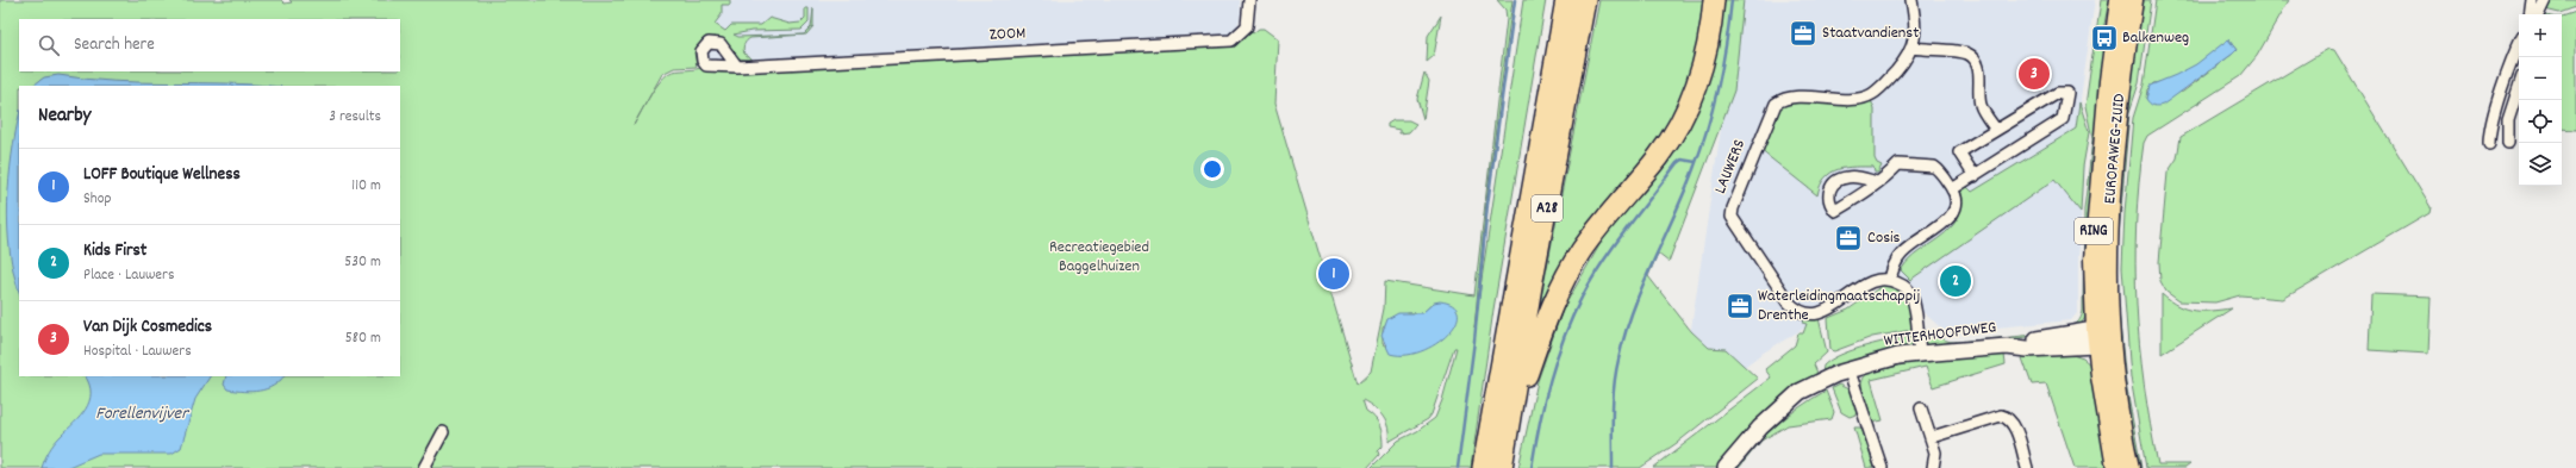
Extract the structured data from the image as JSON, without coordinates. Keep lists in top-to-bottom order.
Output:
{
  "streets": {
    "highway": ["A28"],
    "main road": ["EUROPAWEG-ZUID", "RING"],
    "street": ["ZOOM", "LAUWERS", "WITTERHOOFDWEG"]
  },
  "crossings": [
    ["EUROPAWEG-ZUID", "WITTERHOOFDWEG"]
  ],
  "water": ["Forellenvijver"],
  "parks": ["Recreatiegebied Baggelhuizen"],
  "places": {
    "office": ["Staatvandienst", "Cosis", "Waterleidingmaatschappij Drenthe"],
    "bus stop": ["Balkenweg"]
  },
  "page": {
    "map_buttons": ["+", "−"],
    "search": "Search here",
    "pins": ["3", "1", "2"],
    "heading": ["Nearby", "3 results"],
    "list": [
      {
        "mark": "1",
        "name": "LOFF Boutique Wellness",
        "note": "Shop",
        "value": "110 m"
      },
      {
        "mark": "2",
        "name": "Kids First",
        "note": "Place · Lauwers",
        "value": "530 m"
      },
      {
        "mark": "3",
        "name": "Van Dijk Cosmedics",
        "note": "Hospital · Lauwers",
        "value": "580 m"
      }
    ]
  }
}
